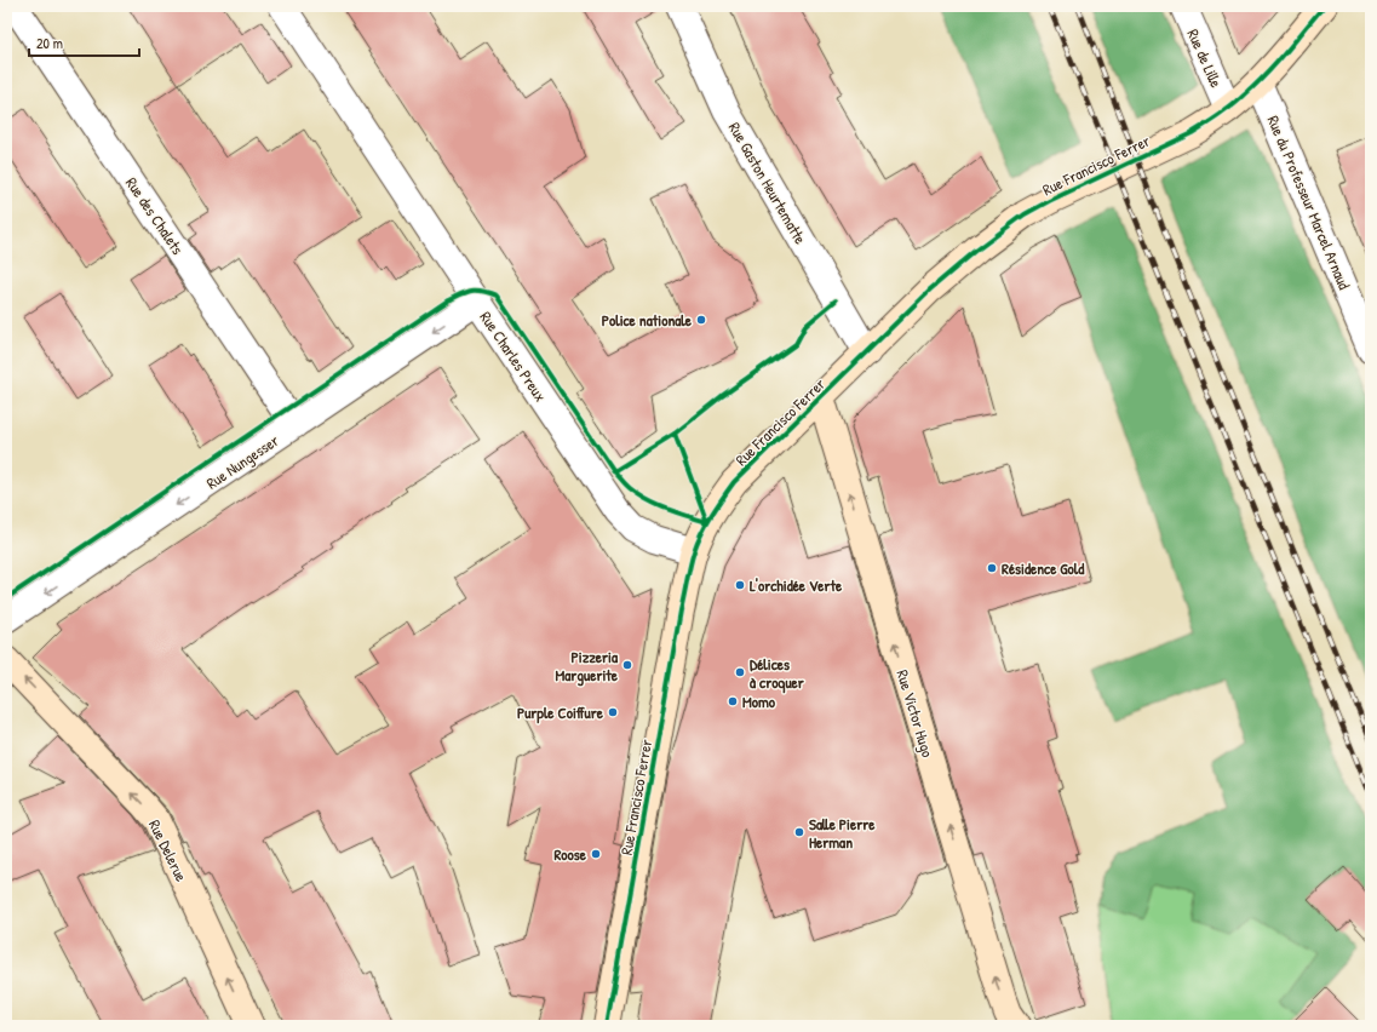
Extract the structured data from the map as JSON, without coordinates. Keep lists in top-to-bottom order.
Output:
{
  "streets": {
    "street": [
      "Rue de Lille",
      "Rue Francisco Ferrer",
      "Rue Gaston Heurtematte",
      "Rue du Professeur Marcel Arnaud",
      "Rue des Chalets",
      "Rue Charles Preux",
      "Rue Nungesser",
      "Rue Victor Hugo",
      "Rue Delerue"
    ]
  },
  "crossings": [
    ["Rue de Lille", "Rue Francisco Ferrer"],
    ["Rue Francisco Ferrer", "Rue Gaston Heurtematte"],
    ["Rue Francisco Ferrer", "Rue du Professeur Marcel Arnaud"],
    ["Rue Francisco Ferrer", "Rue Charles Preux"],
    ["Rue Francisco Ferrer", "Rue Victor Hugo"],
    ["Rue des Chalets", "Rue Nungesser"],
    ["Rue Charles Preux", "Rue Nungesser"]
  ],
  "one_way": ["Rue Nungesser", "Rue Victor Hugo", "Rue Delerue"],
  "places": [
    "Police nationale",
    "Résidence Gold",
    "L'orchidée Verte",
    "Pizzeria Marguerite",
    "Délices à croquer",
    "Momo",
    "Purple Coiffure",
    "Salle Pierre Herman",
    "Roose"
  ],
  "scale_bar": "20 m"
}
